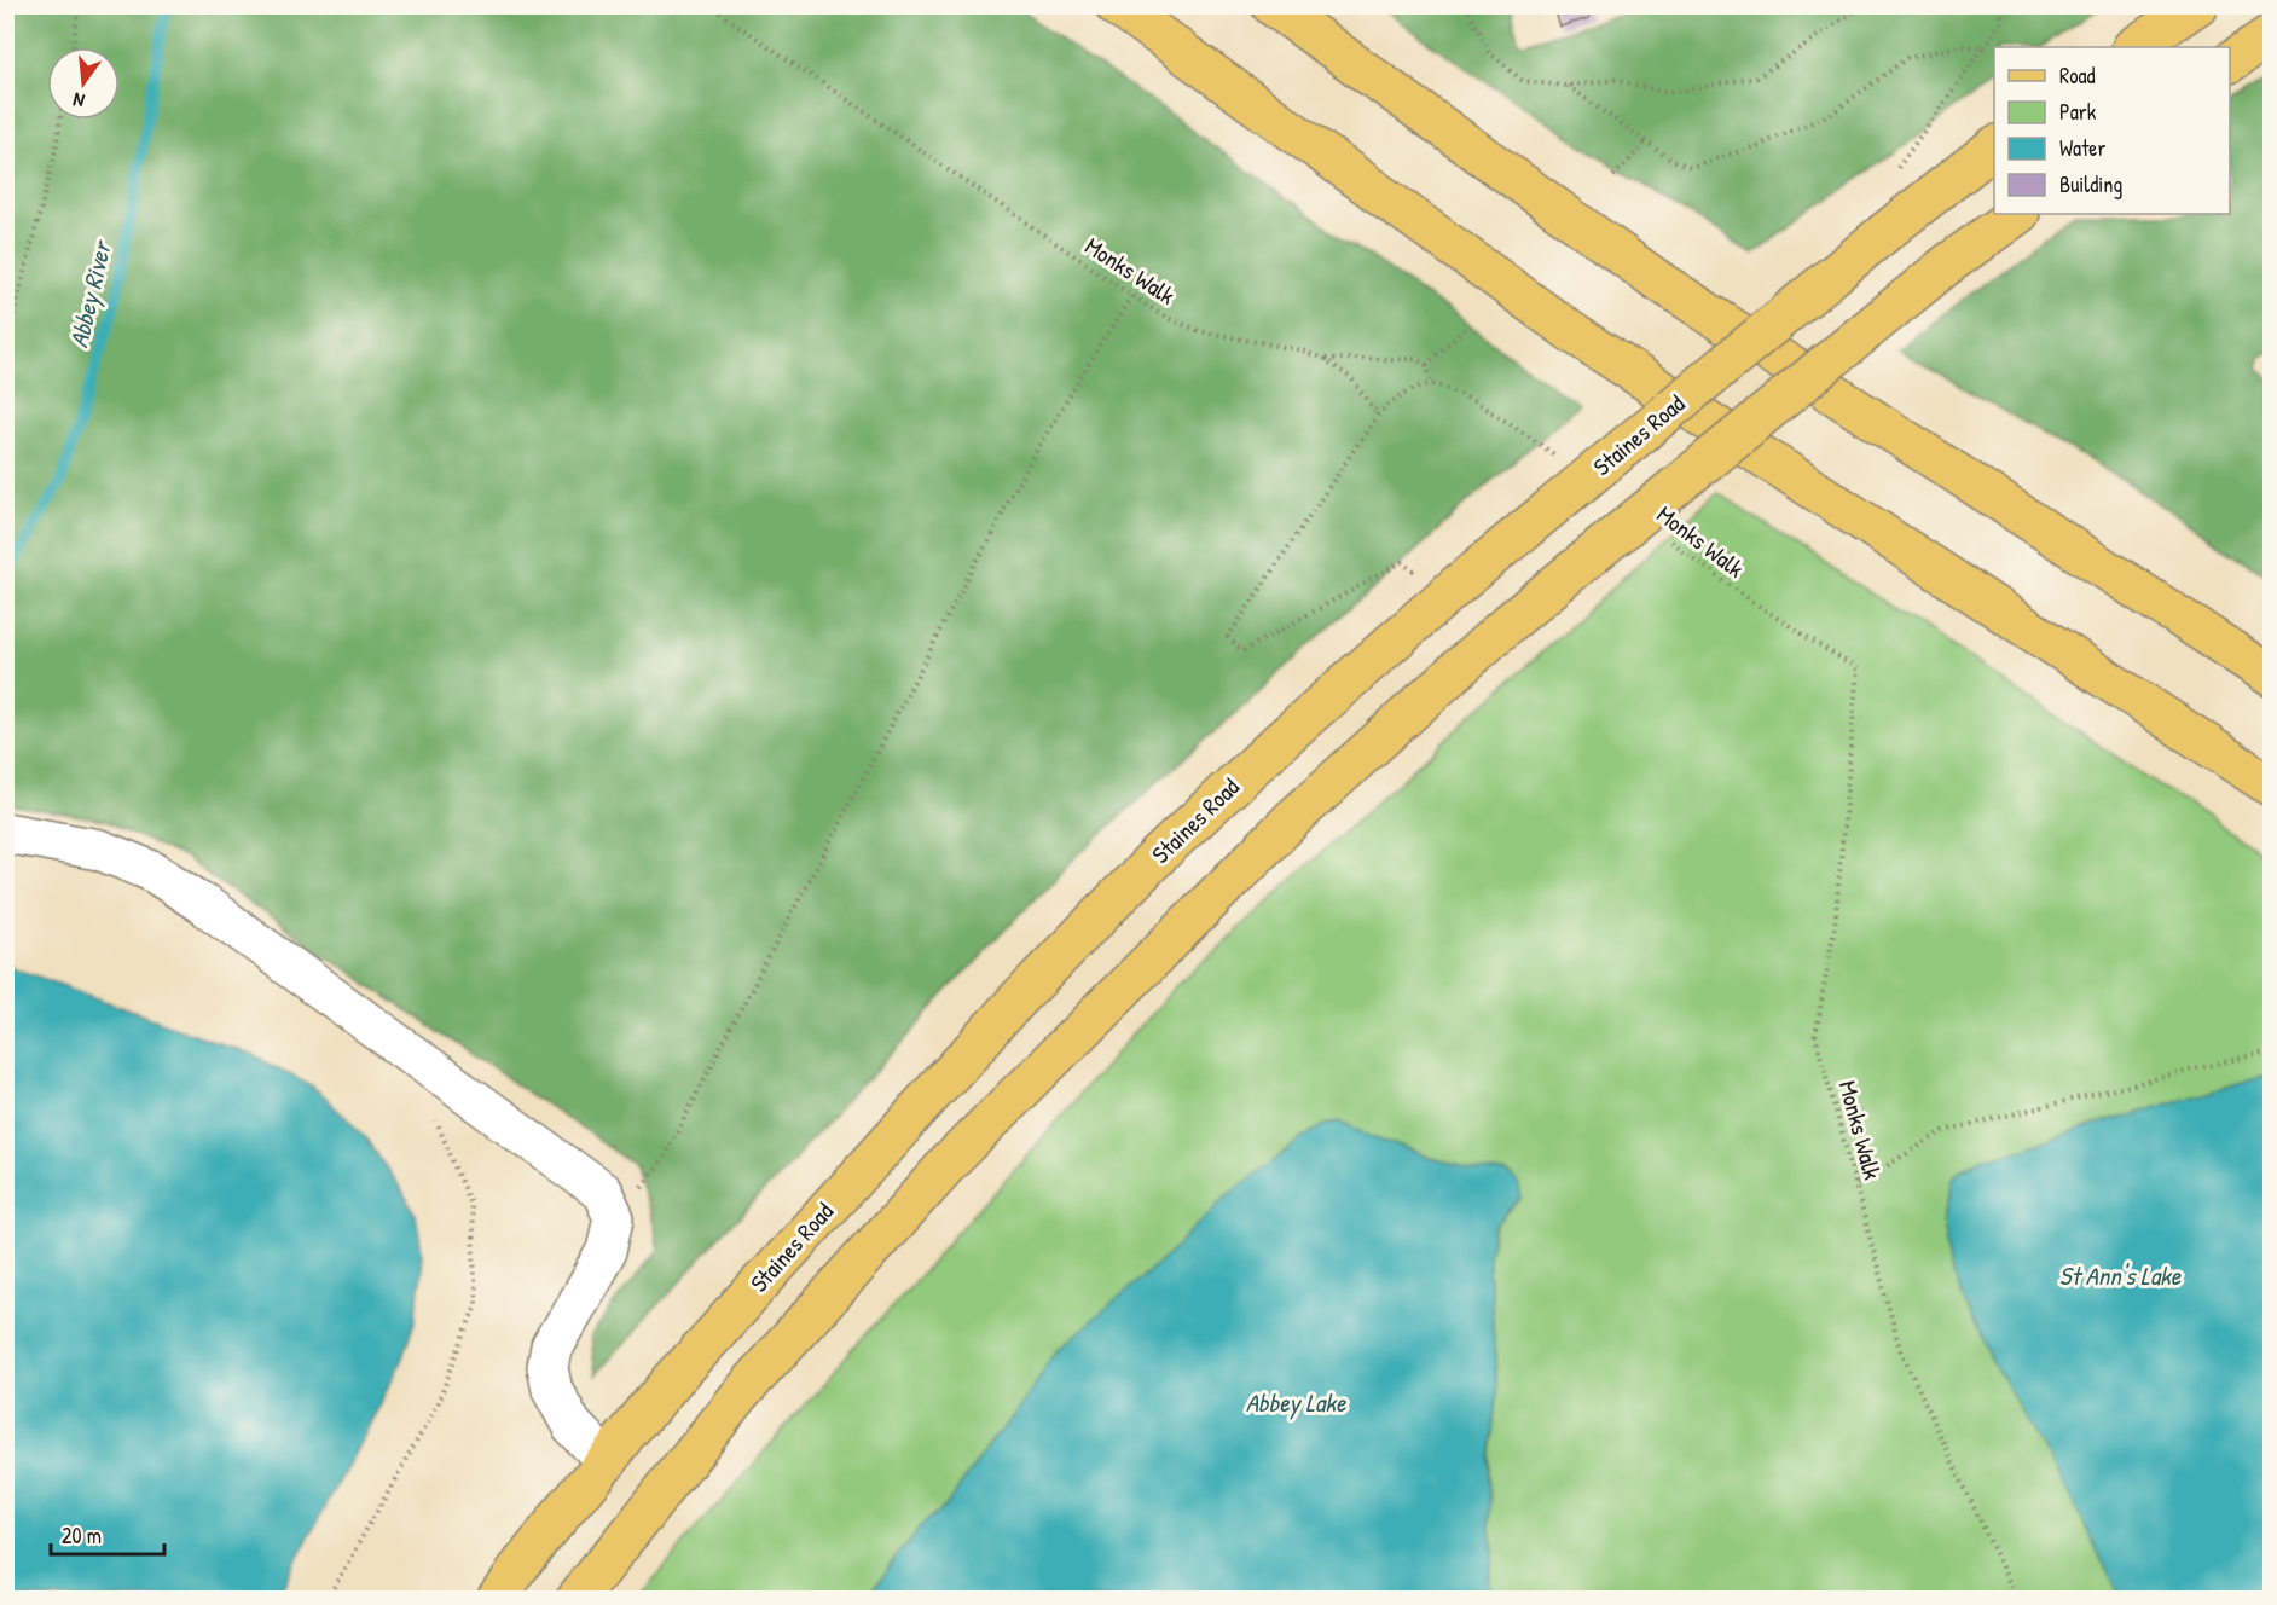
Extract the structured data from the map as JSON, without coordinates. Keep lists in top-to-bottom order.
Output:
{
  "streets": {
    "main road": ["Staines Road"],
    "path": ["Monks Walk"]
  },
  "water": ["Abbey River", "St Ann's Lake", "Abbey Lake"],
  "legend": [
    "Road",
    "Park",
    "Water",
    "Building"
  ],
  "scale_bar": "20 m",
  "north": "bottom"
}
